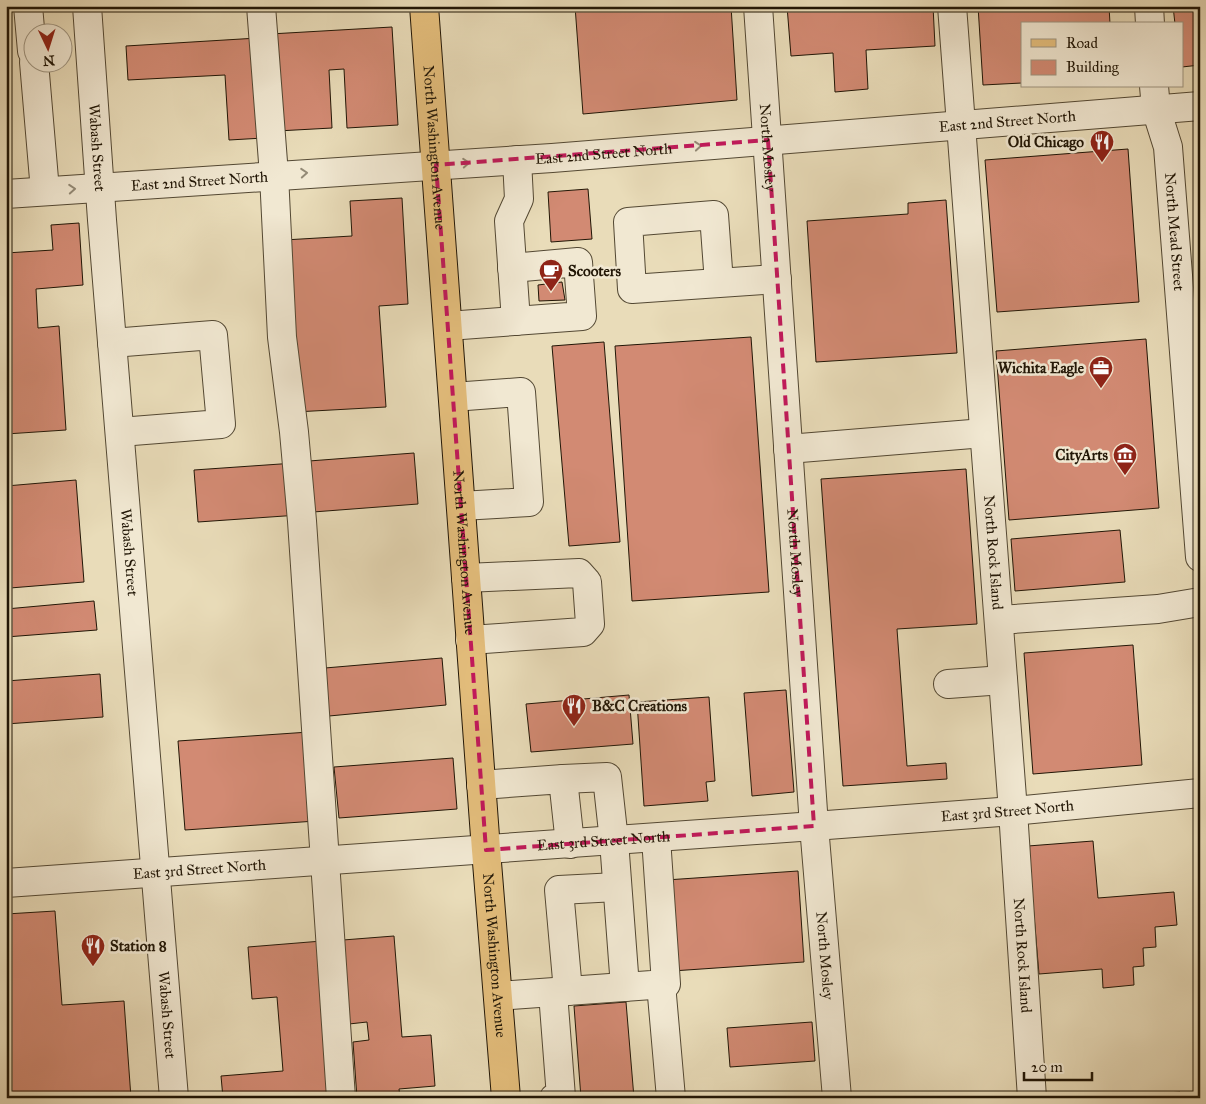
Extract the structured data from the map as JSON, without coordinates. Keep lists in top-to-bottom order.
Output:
{
  "streets": {
    "main road": ["North Washington Avenue"],
    "street": [
      "East 2nd Street North",
      "Wabash Street",
      "North Mosley",
      "North Mead Street",
      "North Rock Island",
      "East 3rd Street North"
    ]
  },
  "crossings": [
    ["East 2nd Street North", "Wabash Street"],
    ["East 2nd Street North", "North Washington Avenue"],
    ["East 2nd Street North", "North Mosley"],
    ["East 2nd Street North", "North Mead Street"],
    ["East 2nd Street North", "North Rock Island"],
    ["Wabash Street", "East 3rd Street North"],
    ["North Washington Avenue", "East 3rd Street North"],
    ["North Mosley", "East 3rd Street North"],
    ["North Rock Island", "East 3rd Street North"]
  ],
  "one_way": ["East 2nd Street North"],
  "places": {
    "restaurant": ["Old Chicago", "B&C Creations", "Station 8"],
    "cafe": ["Scooters"],
    "office": ["Wichita Eagle"],
    "museum": ["CityArts"]
  },
  "legend": ["Road", "Building"],
  "scale_bar": "20 m",
  "north": "bottom"
}
